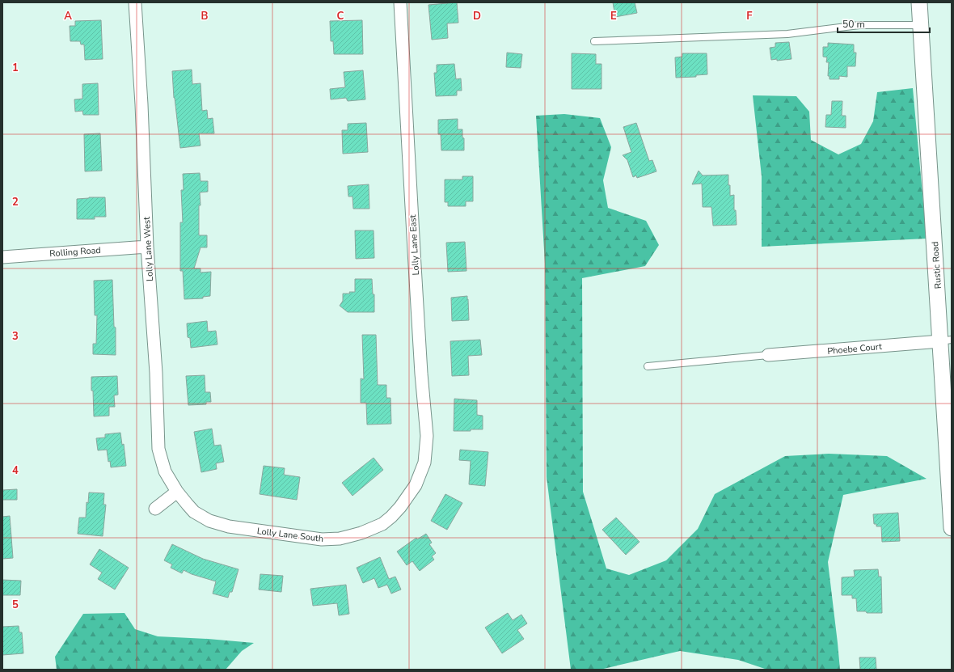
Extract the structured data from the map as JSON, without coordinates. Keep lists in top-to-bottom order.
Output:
{
  "streets": {
    "street": [
      "Lolly Lane East",
      "Lolly Lane West",
      "Rolling Road",
      "Rustic Road",
      "Phoebe Court",
      "Lolly Lane South"
    ]
  },
  "crossings": [
    ["Lolly Lane East", "Lolly Lane South"],
    ["Lolly Lane West", "Rolling Road"],
    ["Lolly Lane West", "Lolly Lane South"],
    ["Rustic Road", "Phoebe Court"]
  ],
  "scale_bar": "50 m",
  "grid": {
    "columns": [
      "A",
      "B",
      "C",
      "D",
      "E",
      "F"
    ],
    "rows": [
      "1",
      "2",
      "3",
      "4",
      "5"
    ]
  }
}
